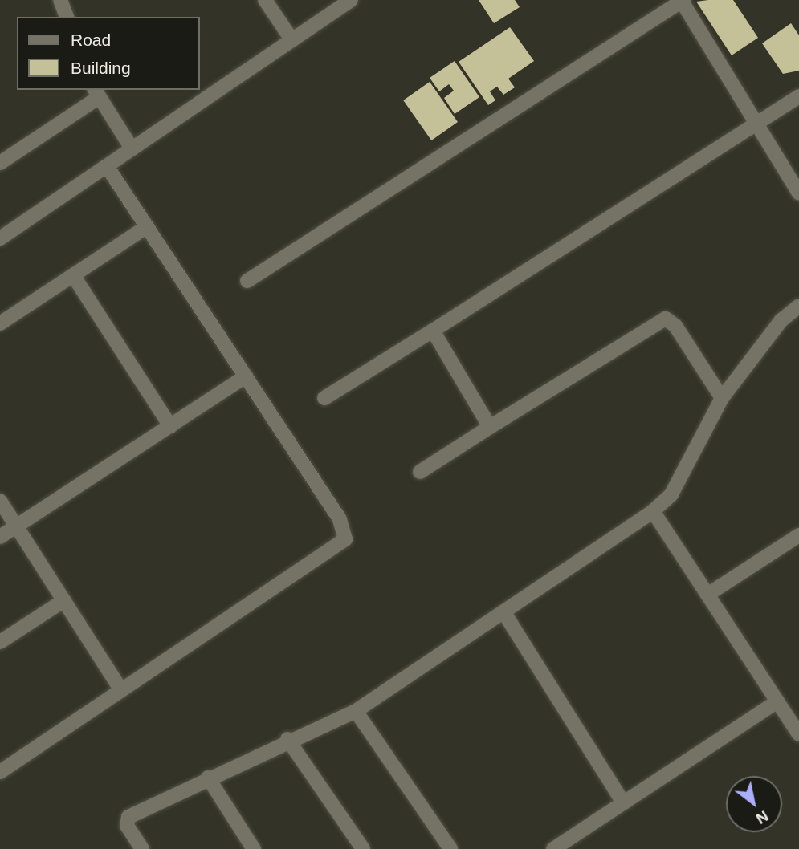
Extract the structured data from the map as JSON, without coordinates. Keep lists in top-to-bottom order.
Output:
{
  "legend": ["Road", "Building"],
  "north": "bottom right"
}
